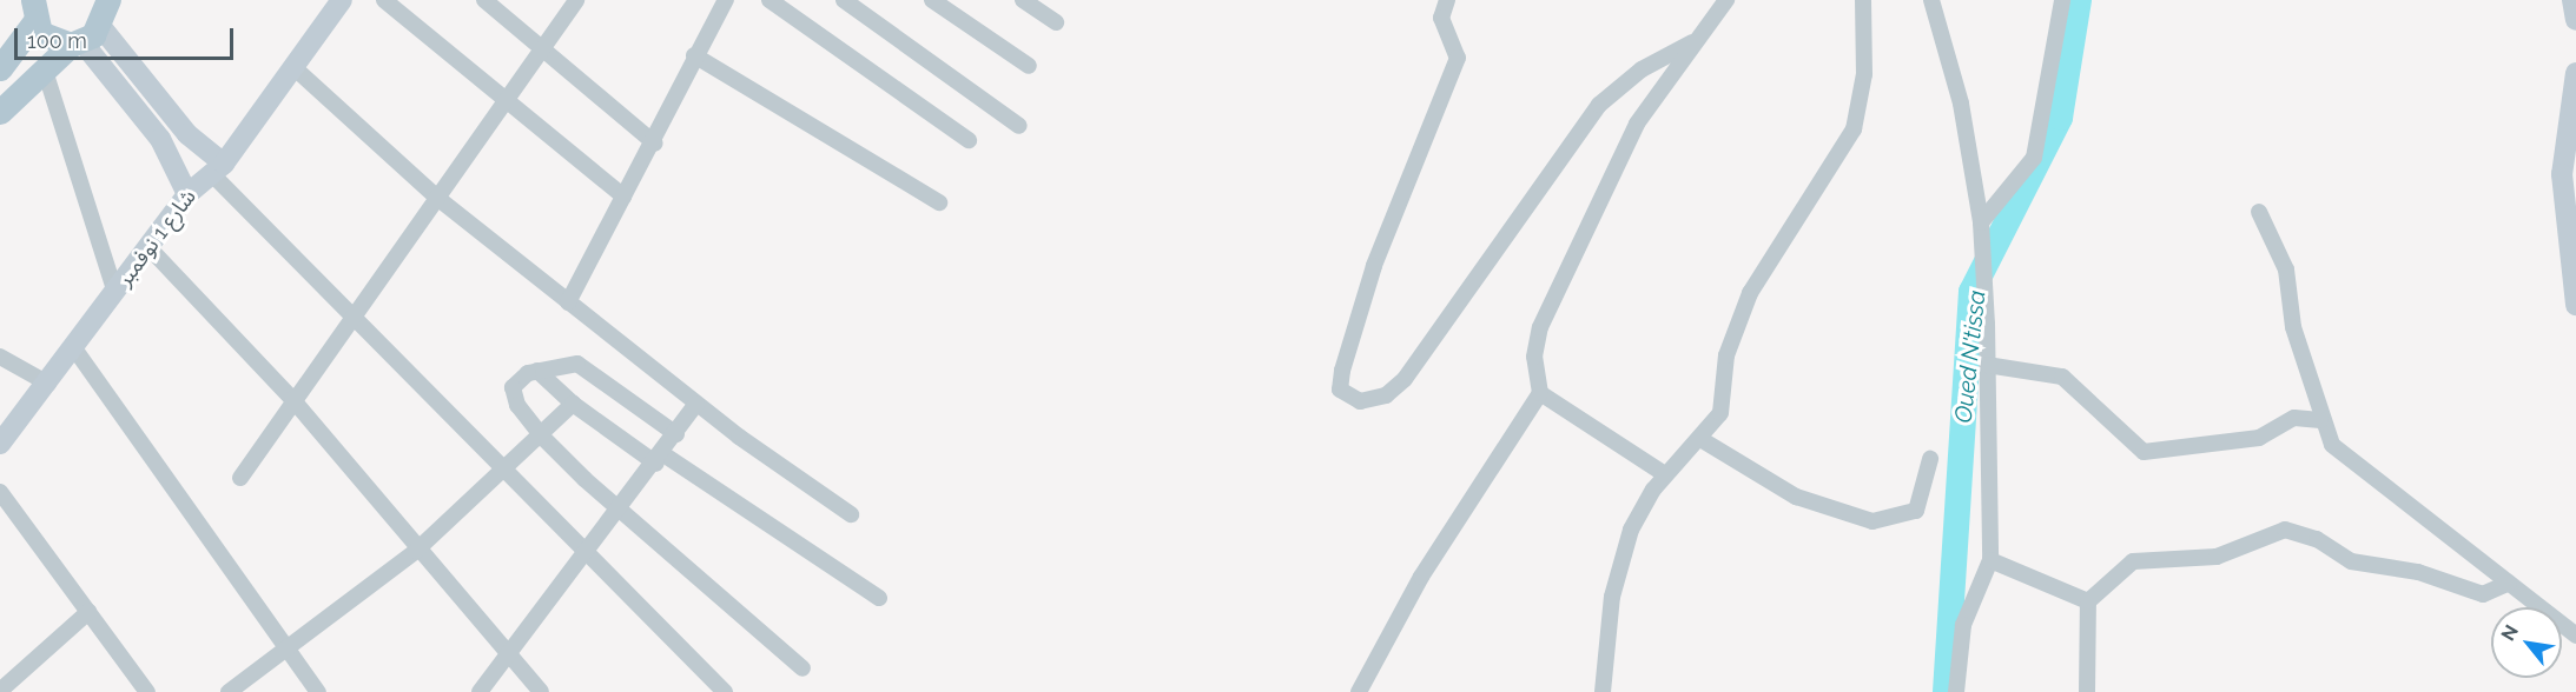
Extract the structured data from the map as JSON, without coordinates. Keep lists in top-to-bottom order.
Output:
{
  "streets": {
    "main road": ["شارع 1 نوفمبر"]
  },
  "water": ["Oued N'tissa"],
  "scale_bar": "100 m",
  "north": "top left"
}
